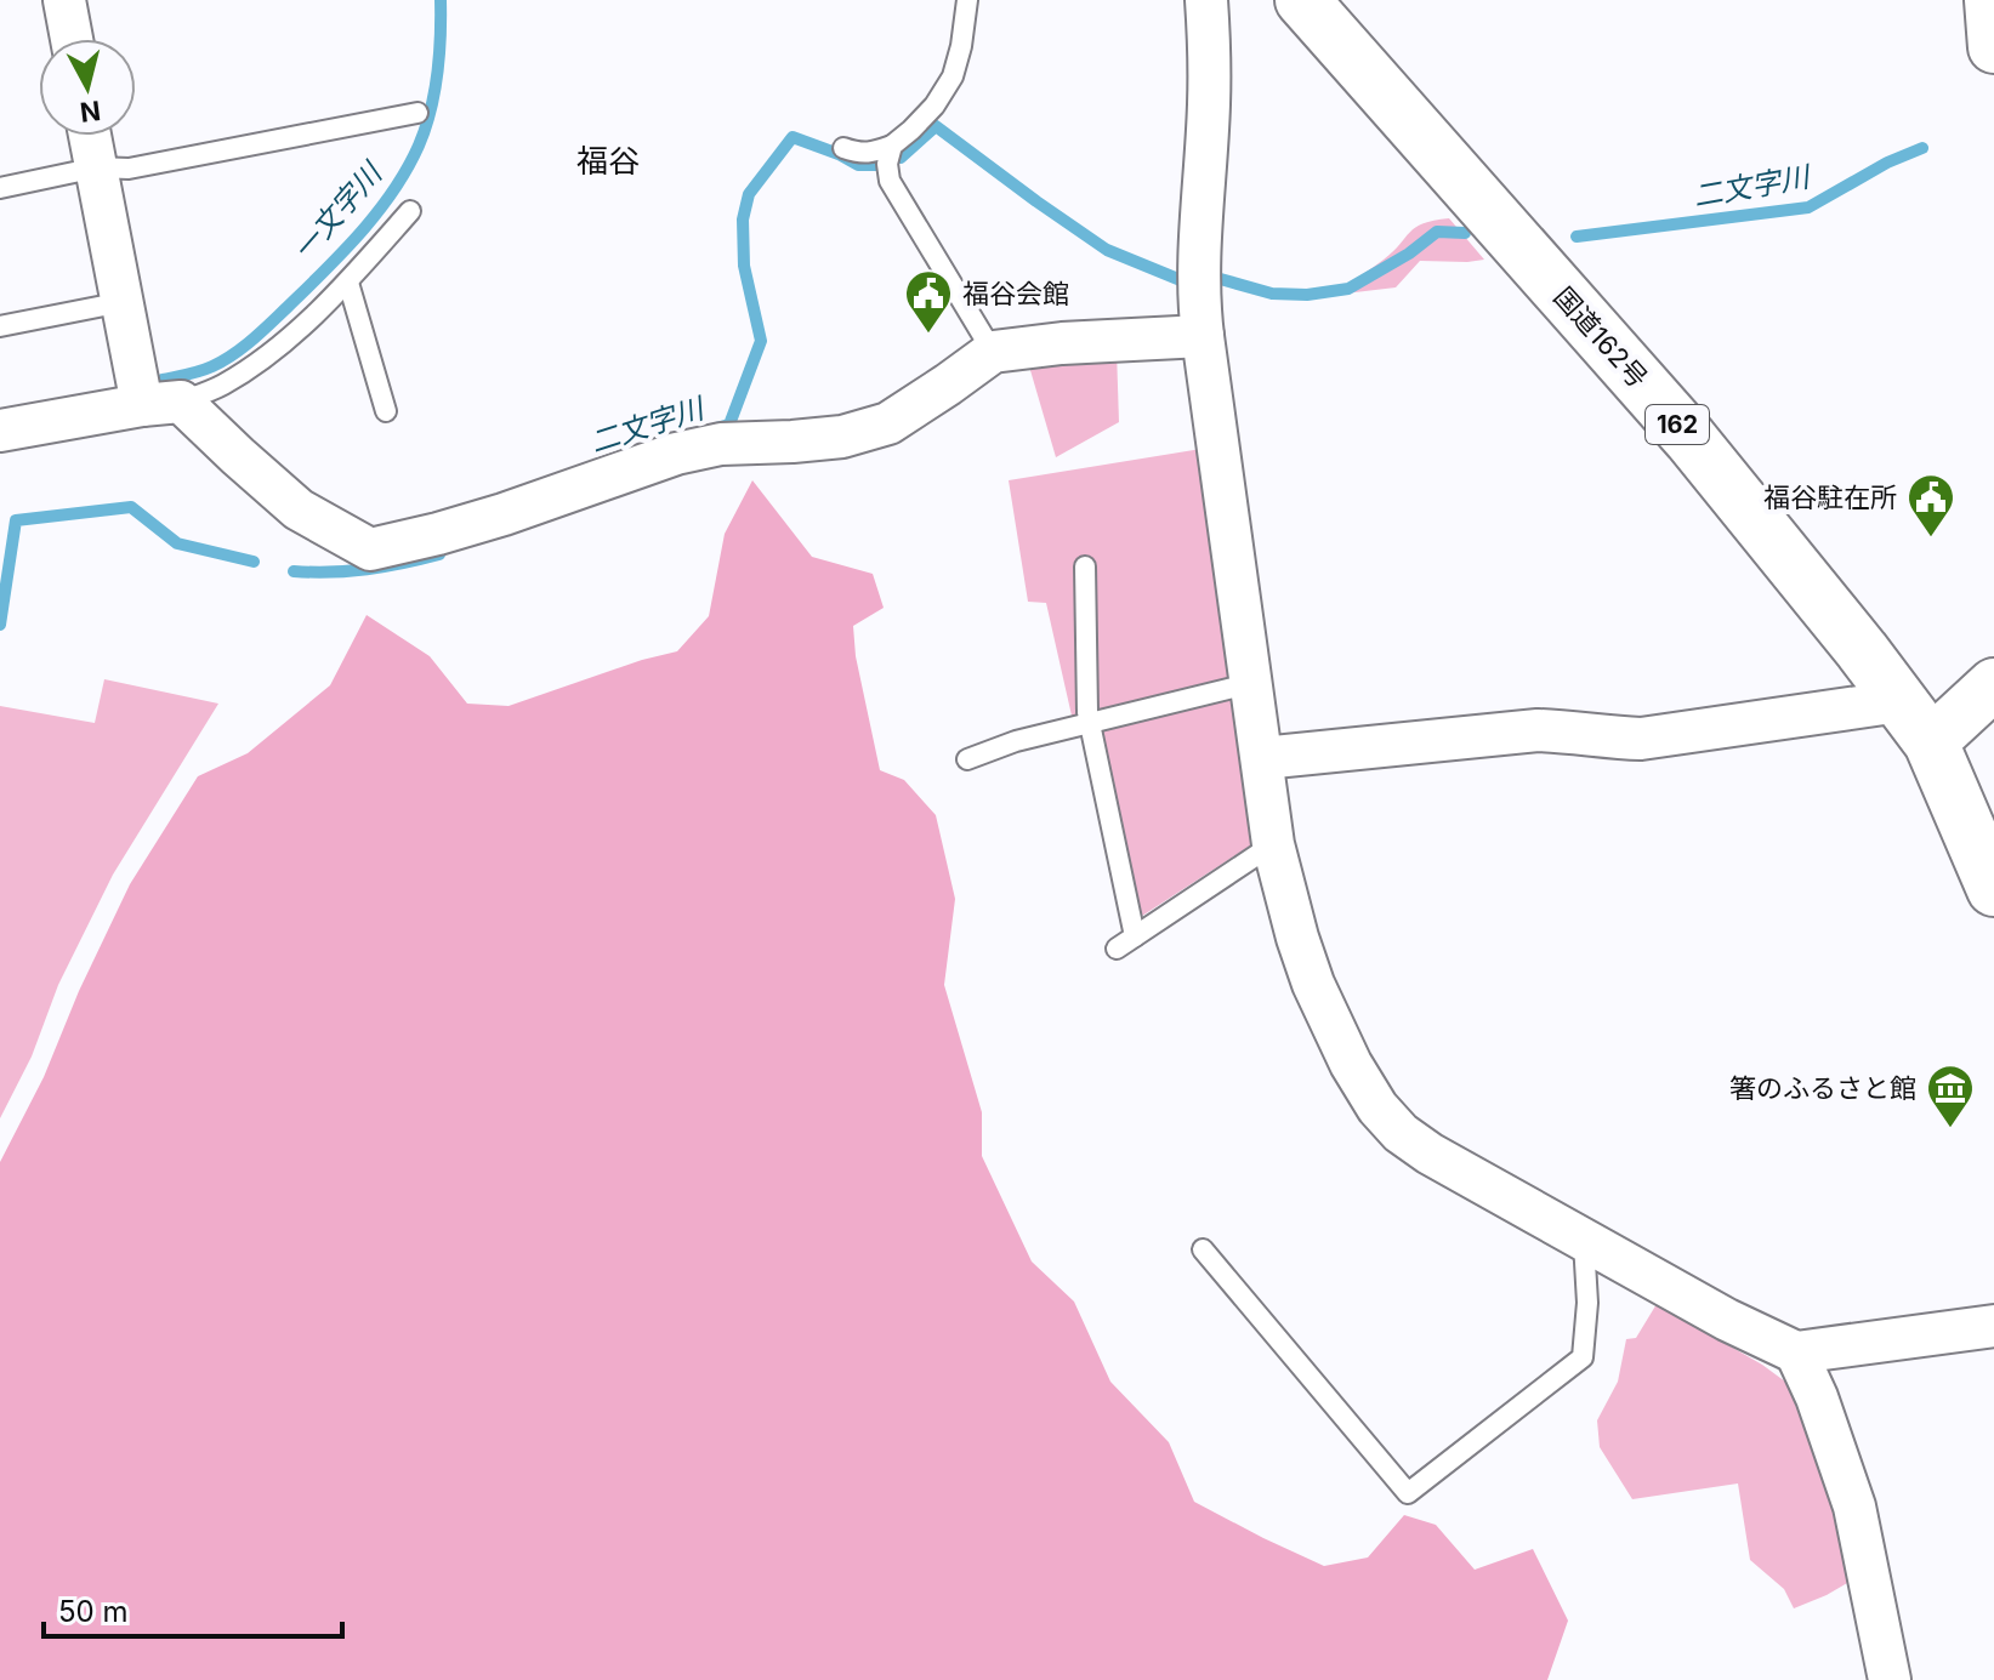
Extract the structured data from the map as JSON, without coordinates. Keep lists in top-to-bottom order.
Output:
{
  "streets": {
    "highway": ["国道162号", "162"]
  },
  "districts": ["福谷"],
  "water": ["二文字川", "一文字川"],
  "places": {
    "public building": ["福谷会館", "福谷駐在所"],
    "museum": ["箸のふるさと館"]
  },
  "scale_bar": "50 m",
  "north": "bottom"
}
